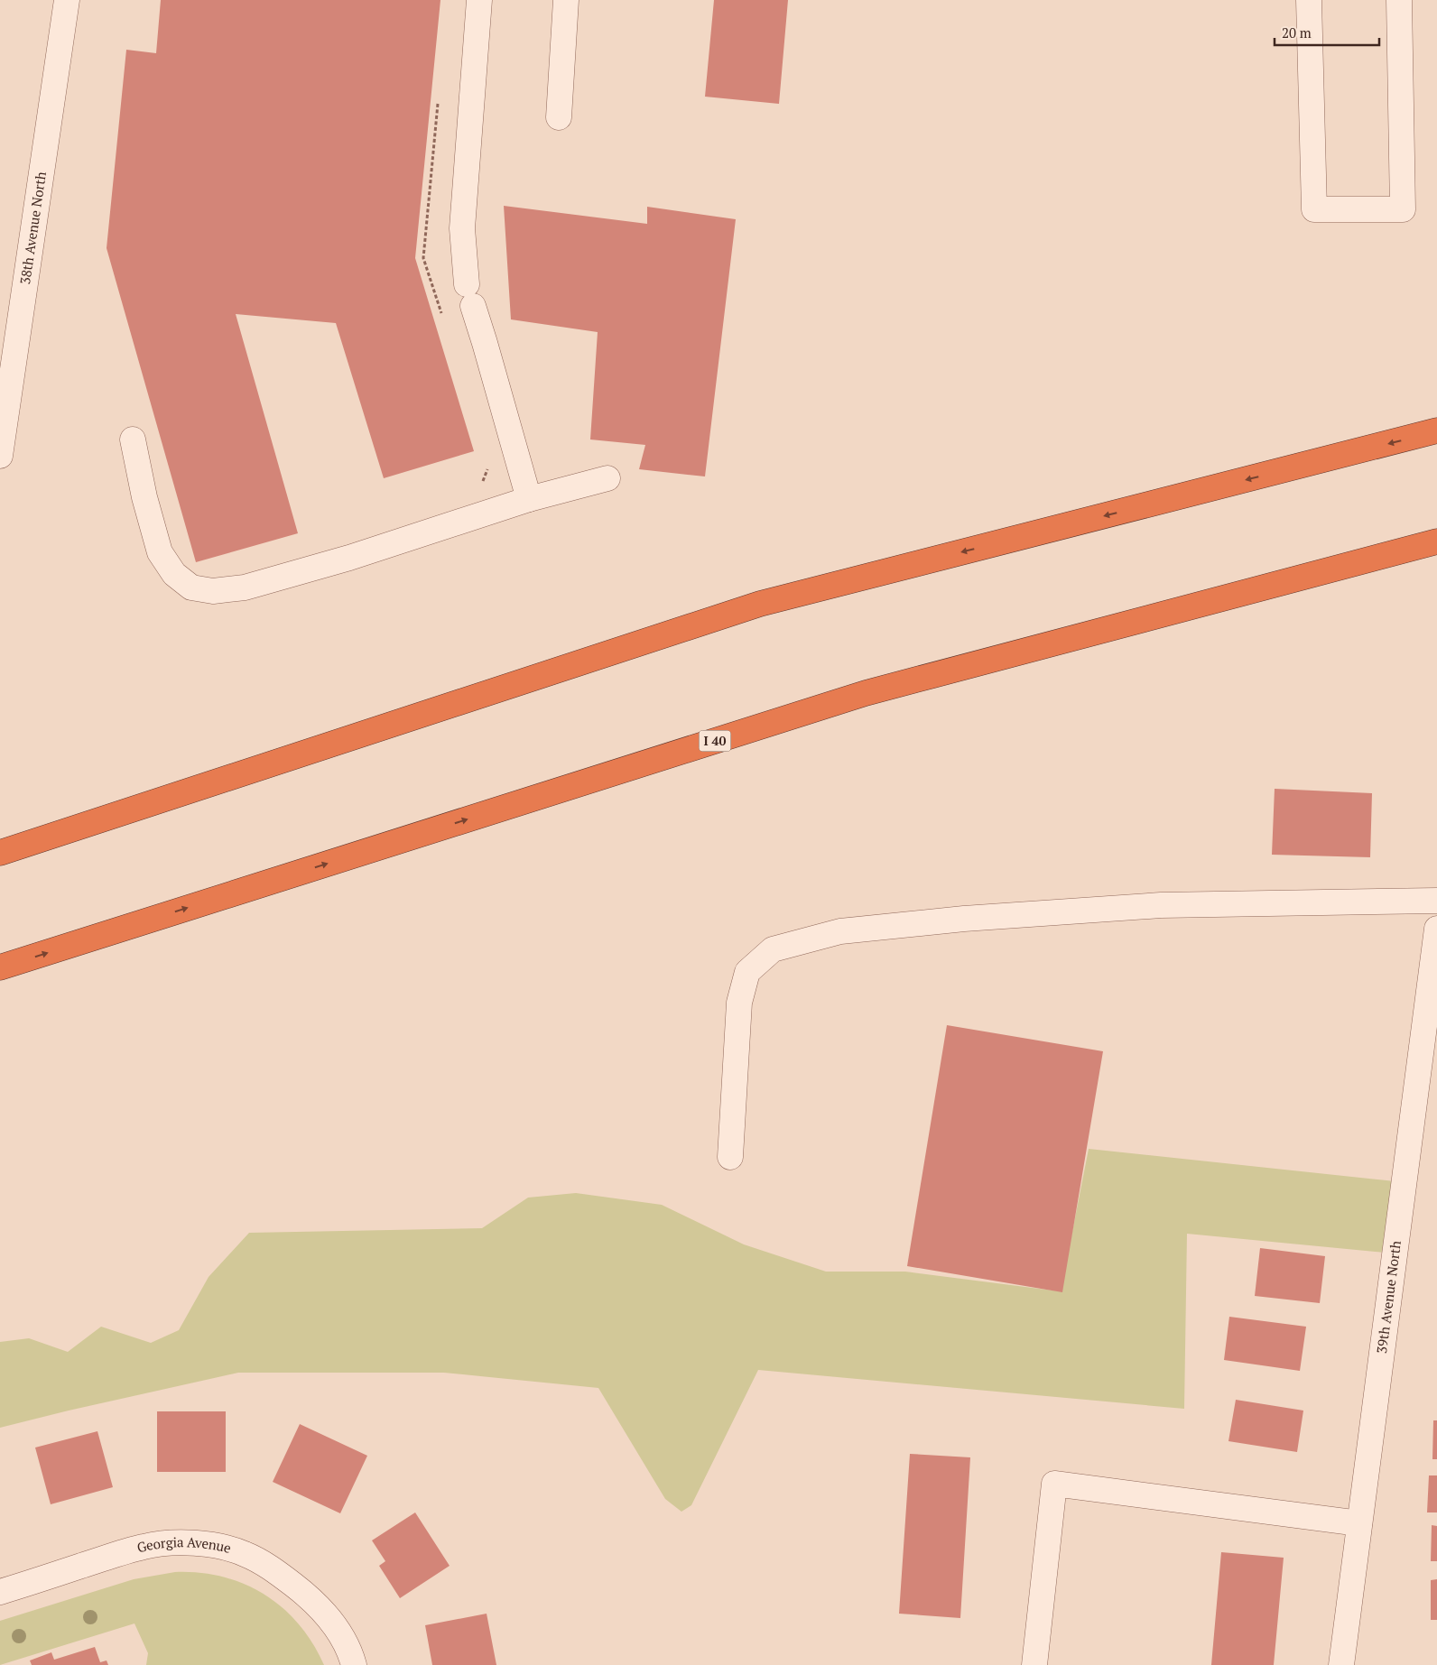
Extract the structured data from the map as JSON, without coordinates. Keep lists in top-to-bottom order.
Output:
{
  "streets": {
    "highway": ["I 40"],
    "street": ["38th Avenue North", "39th Avenue North", "Georgia Avenue"]
  },
  "scale_bar": "20 m"
}
